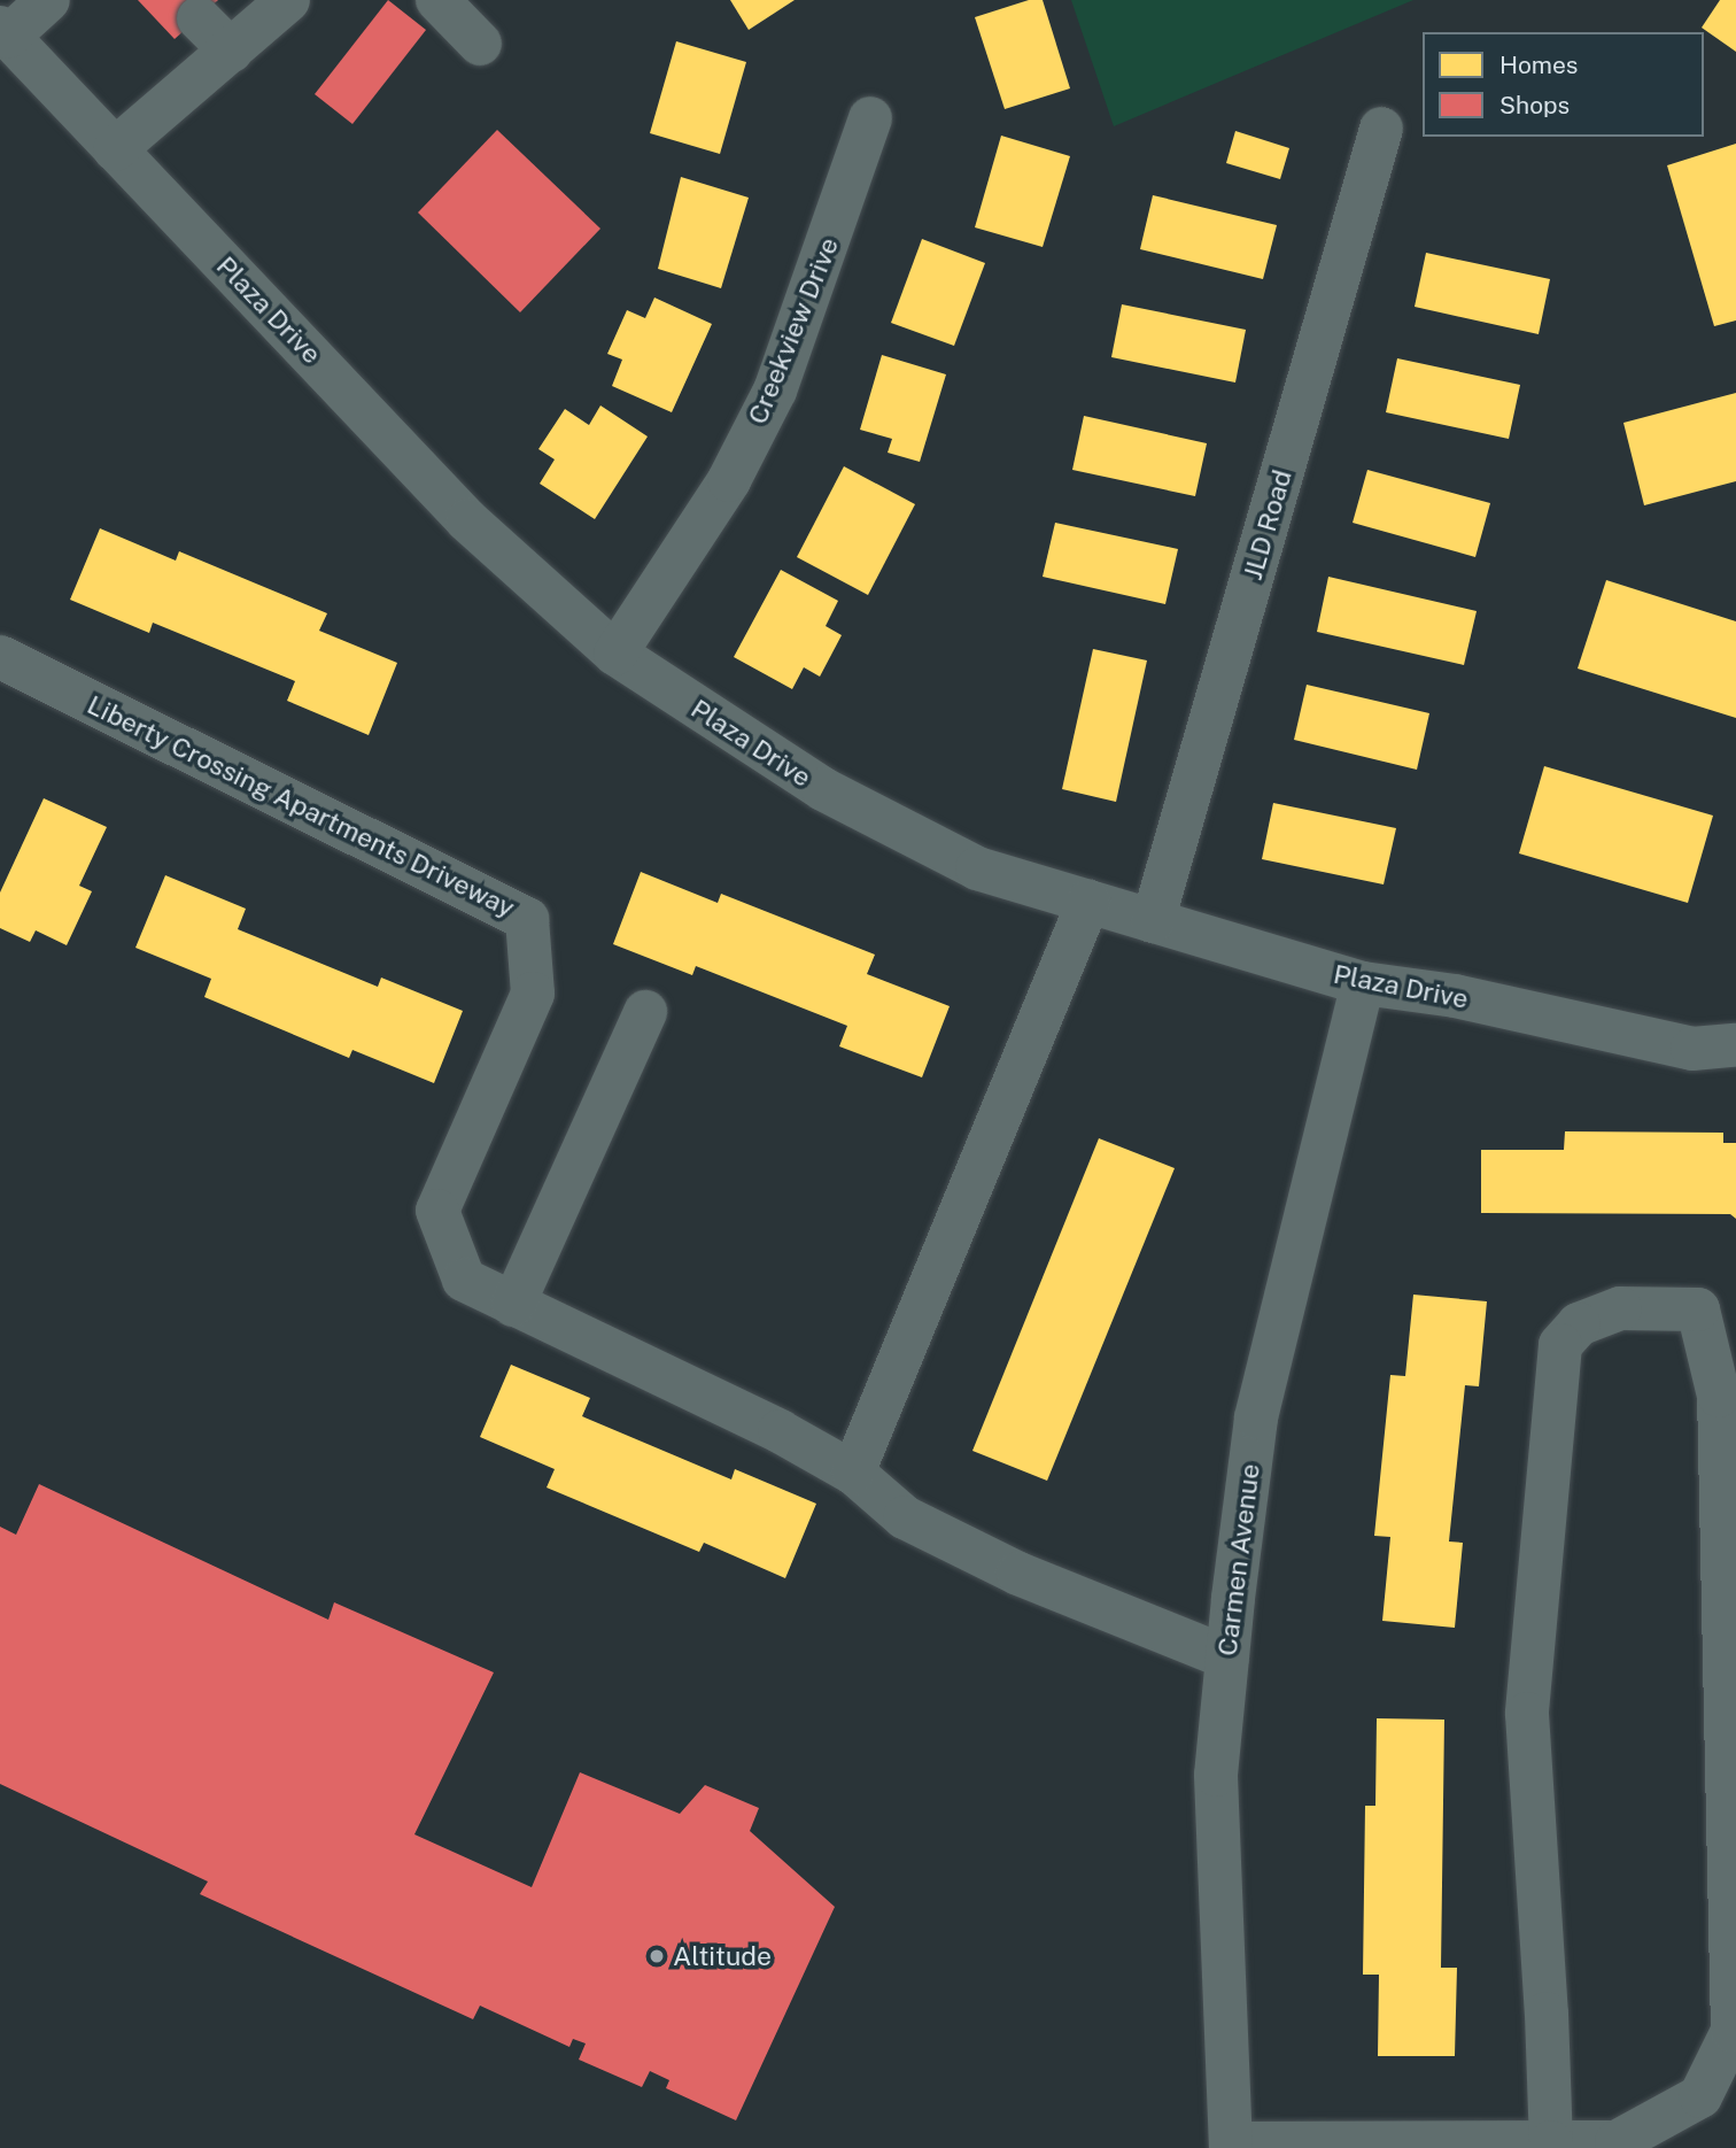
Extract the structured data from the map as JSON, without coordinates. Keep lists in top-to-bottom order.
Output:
{
  "streets": {
    "street": [
      "Plaza Drive",
      "Creekview Drive",
      "JLD Road",
      "Liberty Crossing Apartments Driveway",
      "Carmen Avenue"
    ]
  },
  "crossings": [
    ["Plaza Drive", "Creekview Drive"],
    ["Plaza Drive", "JLD Road"],
    ["Plaza Drive", "Carmen Avenue"],
    ["Liberty Crossing Apartments Driveway", "Carmen Avenue"]
  ],
  "places": ["Altitude"],
  "legend": ["Homes", "Shops"]
}
